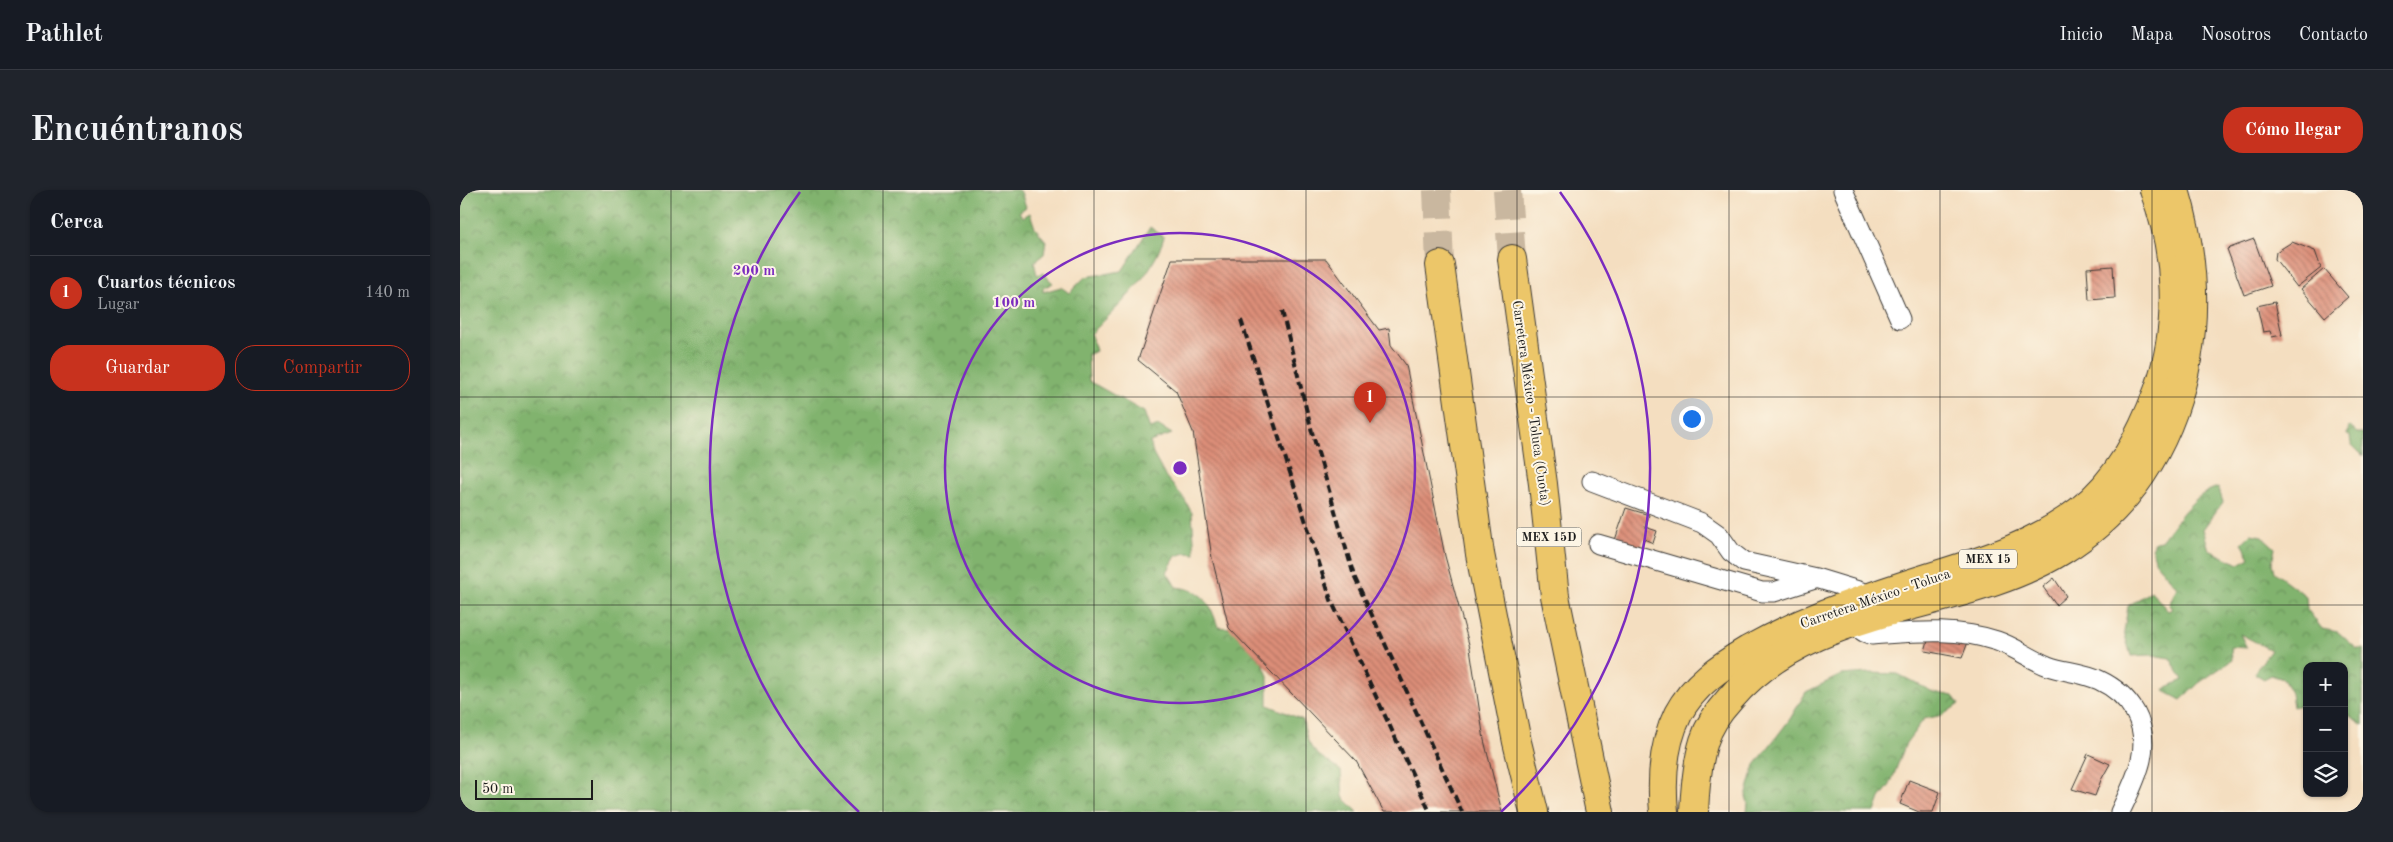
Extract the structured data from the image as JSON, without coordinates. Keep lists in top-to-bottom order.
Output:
{
  "streets": {
    "main road": [
      "Carretera México - Toluca (Cuota)",
      "MEX 15D",
      "MEX 15",
      "Carretera México - Toluca"
    ]
  },
  "scale_bar": "50 m",
  "page": {
    "header": "Pathlet",
    "nav": [
      "Inicio",
      "Mapa",
      "Nosotros",
      "Contacto"
    ],
    "buttons": [
      "Cómo llegar",
      ["Guardar", "Compartir"]
    ],
    "title": "Encuéntranos",
    "heading": "Cerca",
    "list": [
      {
        "mark": "1",
        "name": "Cuartos técnicos",
        "note": "Lugar",
        "value": "140 m"
      }
    ],
    "pins": "1",
    "map_buttons": ["+", "−"],
    "scale": "50 m"
  },
  "rings": ["200 m", "100 m"]
}
